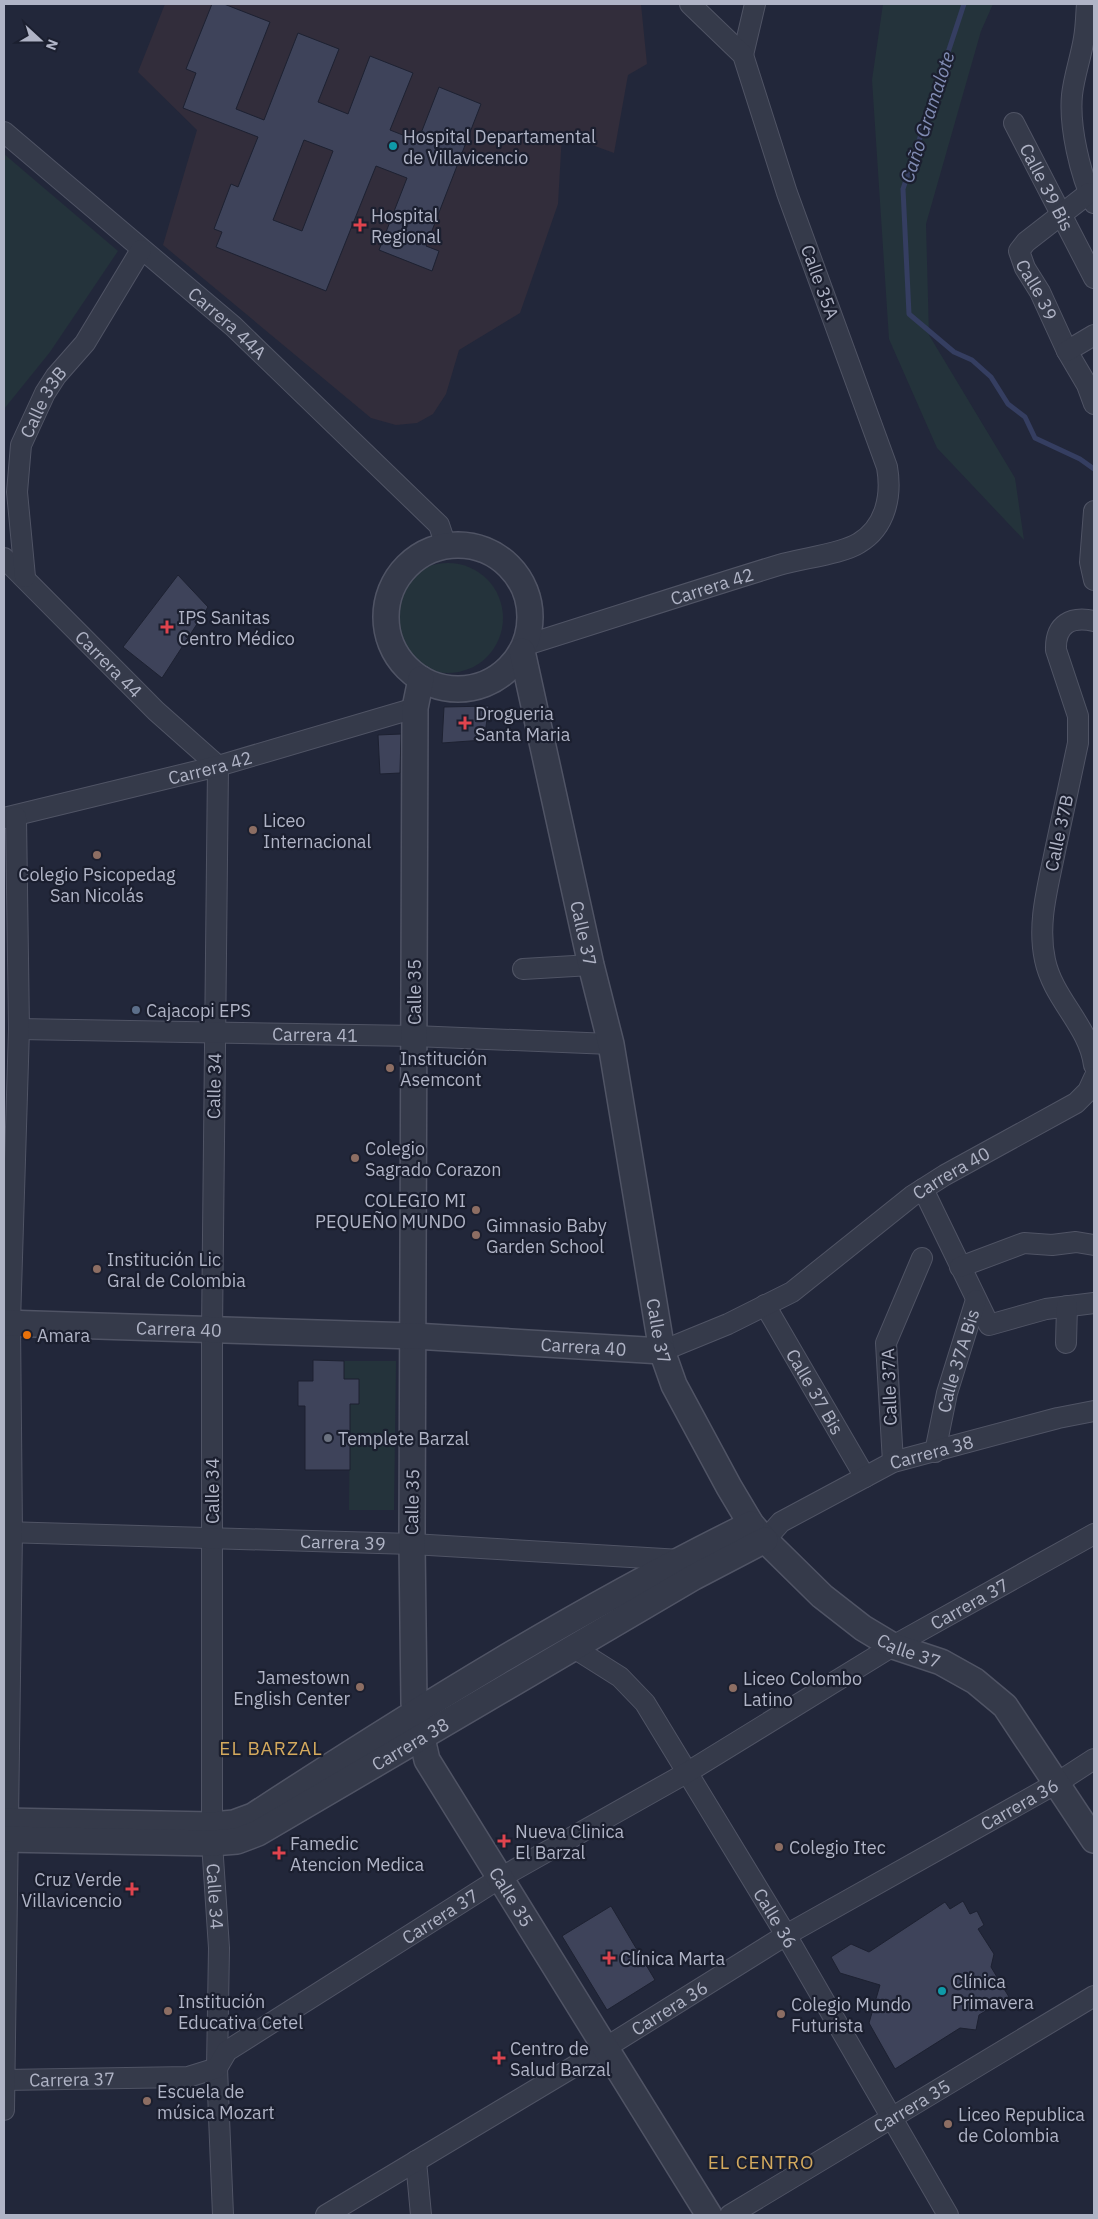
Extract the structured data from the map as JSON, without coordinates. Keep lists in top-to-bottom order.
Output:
{
  "streets": {
    "street": [
      "Calle 39 Bis",
      "Calle 35A",
      "Calle 39",
      "Carrera 44A",
      "Calle 33B",
      "Carrera 42",
      "Carrera 44",
      "Calle 37B",
      "Calle 37",
      "Calle 35",
      "Carrera 41",
      "Calle 34",
      "Carrera 40",
      "Calle 37A Bis",
      "Calle 37A",
      "Calle 37 Bis",
      "Carrera 38",
      "Carrera 39",
      "Carrera 37",
      "Carrera 36",
      "Calle 36",
      "Carrera 35"
    ]
  },
  "crossings": [
    ["Calle 39 Bis", "Calle 39"],
    ["Calle 35A", "Carrera 42"],
    ["Carrera 44A", "Calle 33B"],
    ["Carrera 44A", "Carrera 42"],
    ["Carrera 44A", "Calle 37"],
    ["Carrera 44A", "Calle 35"],
    ["Calle 33B", "Carrera 44"],
    ["Carrera 42", "Carrera 44"],
    ["Carrera 42", "Calle 37"],
    ["Carrera 42", "Calle 35"],
    ["Carrera 42", "Calle 34"],
    ["Carrera 44", "Calle 34"],
    ["Calle 37", "Calle 35"],
    ["Calle 37", "Carrera 41"],
    ["Calle 37", "Carrera 40"],
    ["Calle 37", "Carrera 38"],
    ["Calle 37", "Carrera 37"],
    ["Calle 37", "Carrera 36"],
    ["Calle 35", "Carrera 41"],
    ["Calle 35", "Carrera 40"],
    ["Calle 35", "Carrera 38"],
    ["Calle 35", "Carrera 39"],
    ["Calle 35", "Carrera 37"],
    ["Calle 35", "Carrera 36"],
    ["Carrera 41", "Calle 34"],
    ["Calle 34", "Carrera 40"],
    ["Calle 34", "Carrera 38"],
    ["Calle 34", "Carrera 39"],
    ["Calle 34", "Carrera 37"],
    ["Carrera 40", "Calle 37A Bis"],
    ["Carrera 40", "Calle 37 Bis"],
    ["Calle 37A Bis", "Carrera 38"],
    ["Calle 37A", "Carrera 38"],
    ["Calle 37 Bis", "Carrera 38"],
    ["Carrera 38", "Carrera 39"],
    ["Carrera 38", "Calle 36"],
    ["Carrera 37", "Calle 36"],
    ["Carrera 36", "Calle 36"],
    ["Calle 36", "Carrera 35"]
  ],
  "districts": ["EL BARZAL", "EL CENTRO"],
  "water": ["Caño Gramalote"],
  "places": {
    "other": [
      "Hospital Departamental de Villavicencio",
      "Liceo Internacional",
      "Colegio Psicopedag San Nicolás",
      "Cajacopi EPS",
      "Institución Asemcont",
      "Colegio Sagrado Corazon",
      "COLEGIO MI PEQUEÑO MUNDO",
      "Gimnasio Baby Garden School",
      "Institución Lic Gral de Colombia",
      "Amara",
      "Templete Barzal",
      "Jamestown English Center",
      "Liceo Colombo Latino",
      "Colegio Itec",
      "Clínica Primavera",
      "Institución Educativa Cetel",
      "Colegio Mundo Futurista",
      "Escuela de música Mozart",
      "Liceo Republica de Colombia"
    ],
    "health": [
      "Hospital Regional",
      "IPS Sanitas Centro Médico",
      "Drogueria Santa Maria",
      "Nueva Clinica El Barzal",
      "Famedic Atencion Medica",
      "Cruz Verde Villavicencio",
      "Clínica Marta",
      "Centro de Salud Barzal"
    ]
  },
  "north": "right"
}
